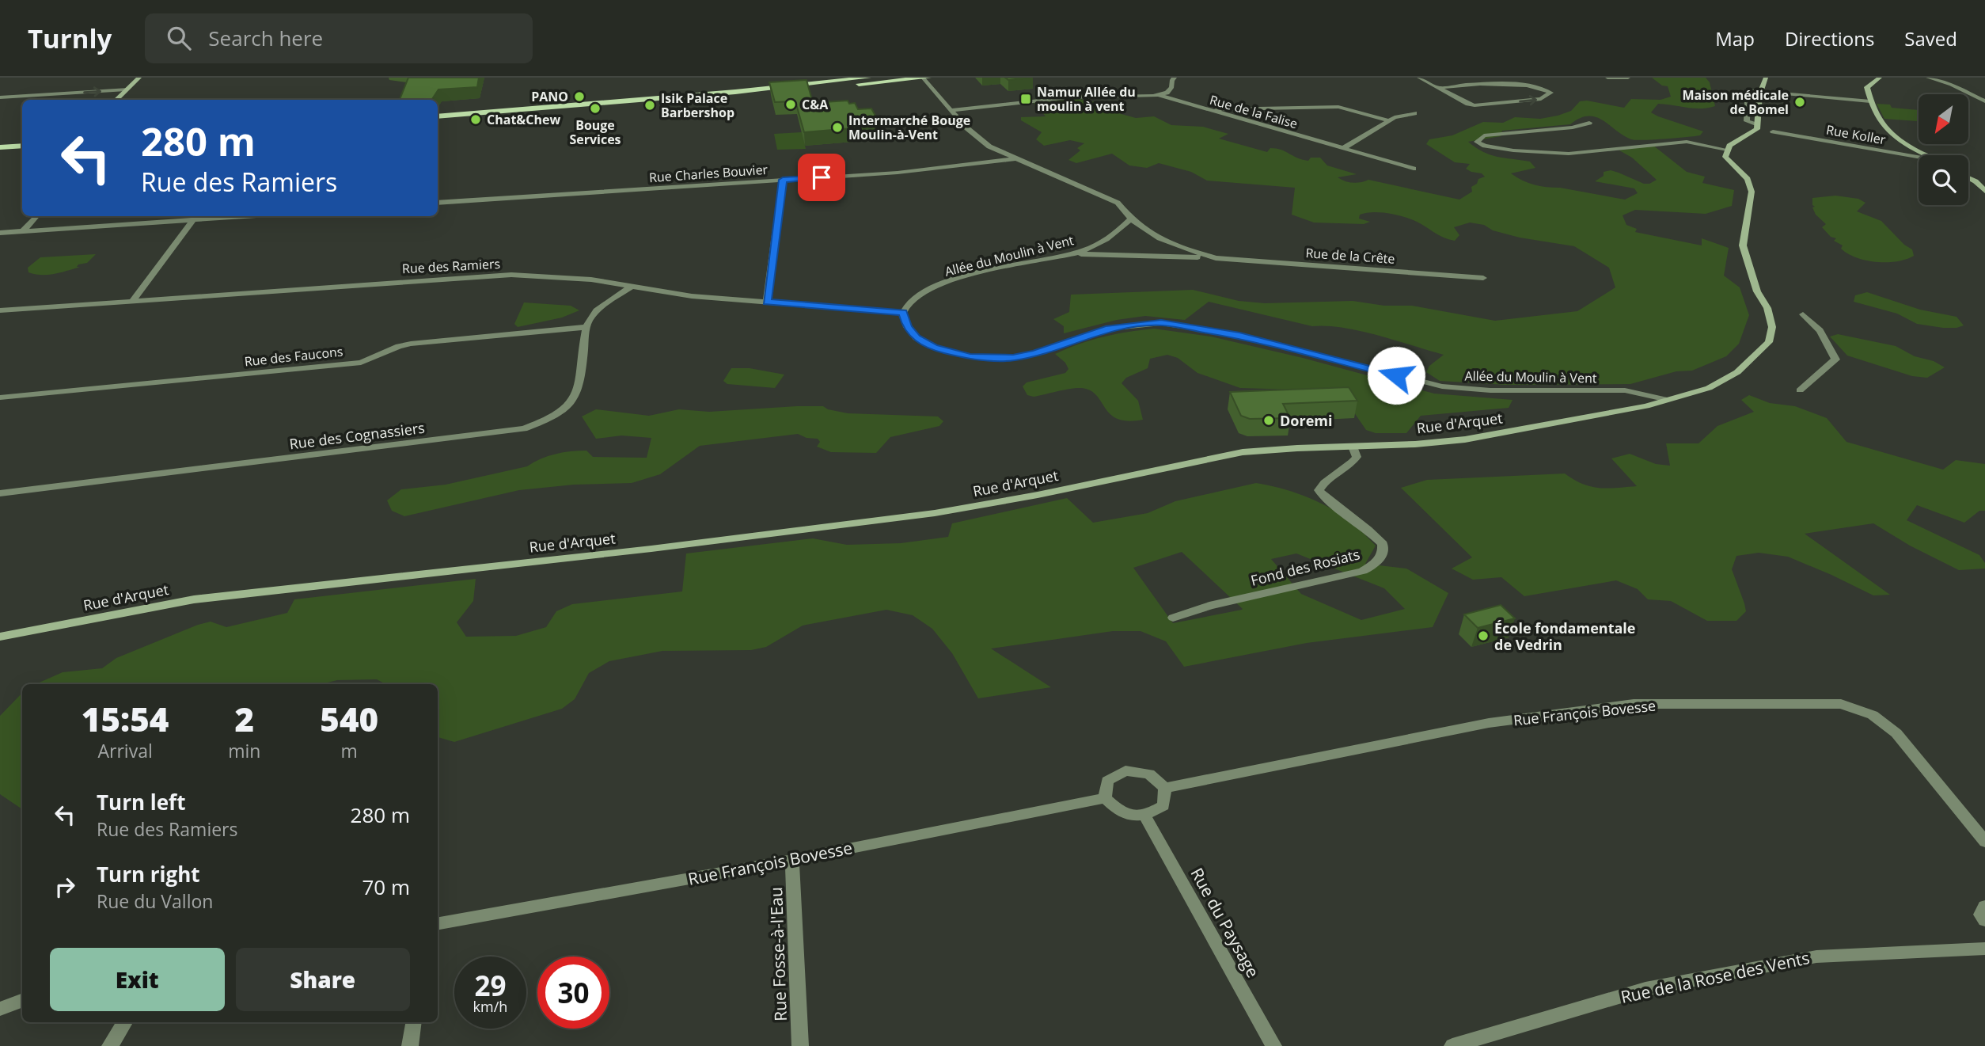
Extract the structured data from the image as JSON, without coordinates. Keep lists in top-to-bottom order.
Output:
{
  "streets": {
    "street": [
      "Rue de la Falise",
      "Rue Koller",
      "Rue Charles Bouvier",
      "Allée du Moulin à Vent",
      "Rue de la Crête",
      "Rue des Ramiers",
      "Rue des Faucons",
      "Rue d'Arquet",
      "Rue des Cognassiers",
      "Fond des Rosiats",
      "Rue François Bovesse",
      "Rue du Paysage",
      "Rue Fosse-à-l'Eau",
      "Rue de la Rose des Vents"
    ]
  },
  "crossings": [
    ["Allée du Moulin à Vent", "Rue de la Crête"],
    ["Allée du Moulin à Vent", "Rue des Ramiers"],
    ["Allée du Moulin à Vent", "Rue d'Arquet"],
    ["Rue des Faucons", "Rue des Cognassiers"],
    ["Rue d'Arquet", "Fond des Rosiats"],
    ["Rue François Bovesse", "Rue du Paysage"],
    ["Rue François Bovesse", "Rue Fosse-à-l'Eau"]
  ],
  "places": {
    "other": [
      "PANO",
      "Maison médicale de Bomel",
      "C&A",
      "Isik Palace Barbershop",
      "Bouge Services",
      "Chat&Chew",
      "Intermarché Bouge Moulin-à-Vent",
      "Doremi",
      "École fondamentale de Vedrin"
    ],
    "transit": ["Namur Allée du moulin à vent"]
  },
  "north": "bottom left",
  "page": {
    "header": "Turnly",
    "search": "Search here",
    "nav": ["Map", "Directions", "Saved"],
    "turn": ["280 m", "Rue des Ramiers"],
    "eta": [
      "15:54",
      "Arrival",
      "2",
      "min",
      "540",
      "m"
    ],
    "list": [
      {
        "name": "Turn left",
        "note": "Rue des Ramiers",
        "value": "280 m"
      },
      {
        "name": "Turn right",
        "note": "Rue du Vallon",
        "value": "70 m"
      }
    ],
    "buttons": ["Exit", "Share"],
    "speed": "29 km/h",
    "limit": "30"
  }
}
